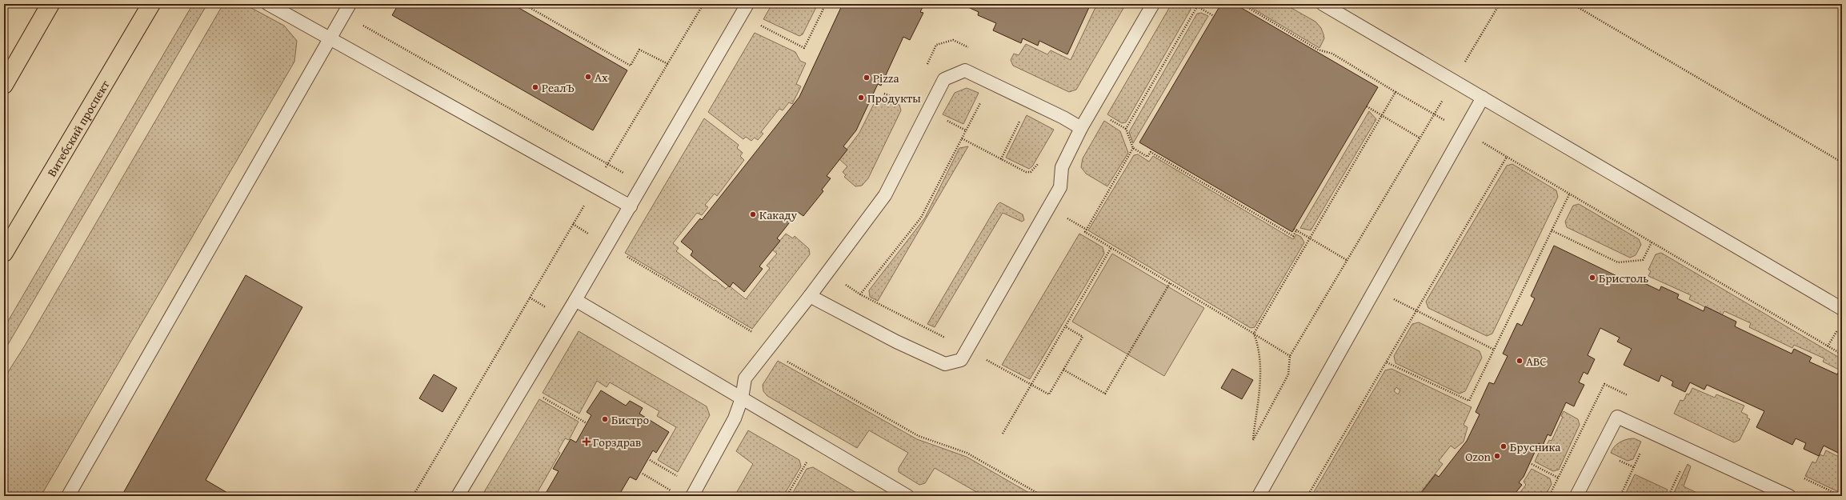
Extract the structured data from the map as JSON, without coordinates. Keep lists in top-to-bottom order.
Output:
{
  "streets": {
    "main road": ["Витебский проспект"]
  },
  "places": {
    "other": [
      "Ах",
      "Pizza",
      "РеалЪ",
      "Продукты",
      "Какаду",
      "Бристоль",
      "ABC",
      "Бистро",
      "Брусника",
      "Ozon"
    ],
    "health": ["Горздрав"]
  }
}
